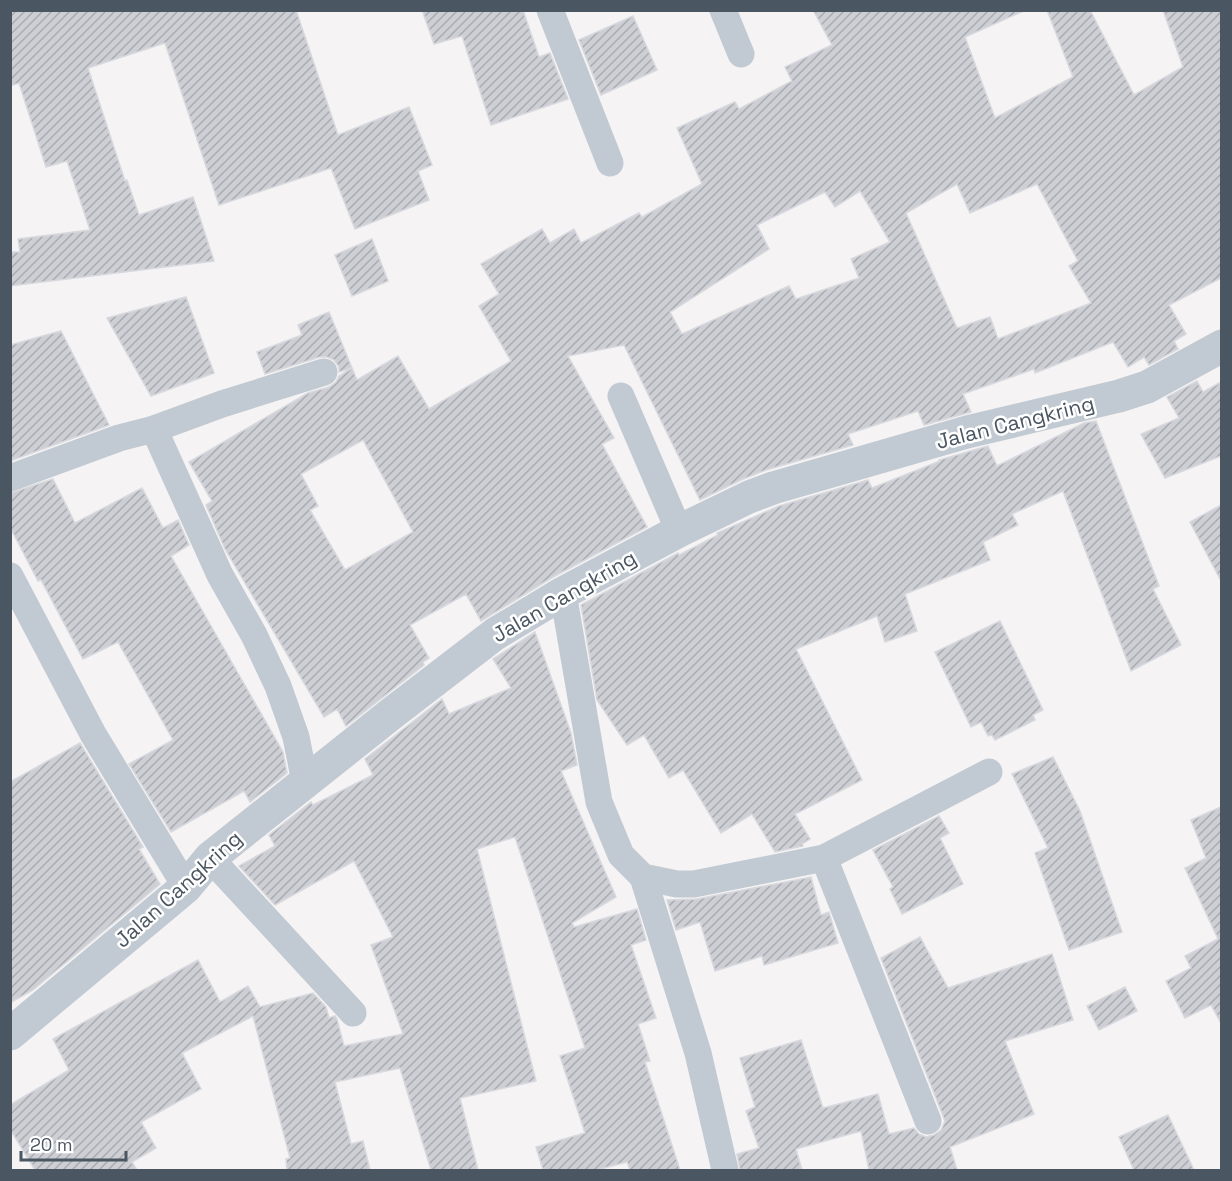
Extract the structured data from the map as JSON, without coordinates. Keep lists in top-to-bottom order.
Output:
{
  "streets": {
    "street": ["Jalan Cangkring"]
  },
  "scale_bar": "20 m"
}
